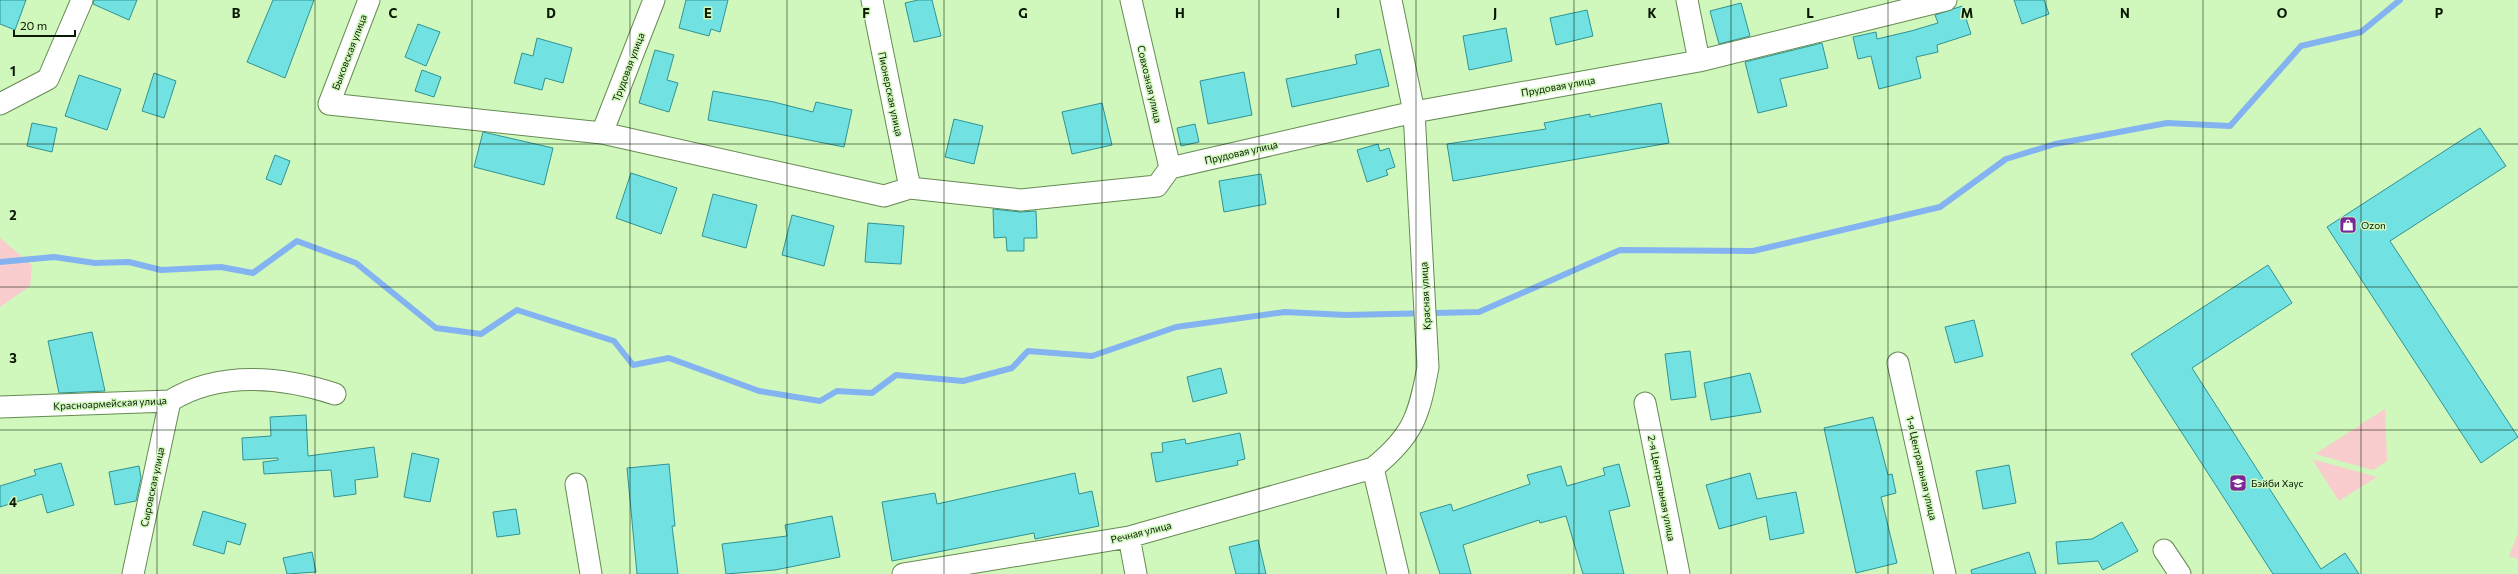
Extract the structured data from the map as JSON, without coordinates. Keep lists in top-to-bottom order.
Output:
{
  "streets": {
    "street": [
      "Быковская улица",
      "Трудовая улица",
      "Совхозная улица",
      "Прудовая улица",
      "Пионерская улица",
      "Красная улица",
      "Красноармейская улица",
      "1-я Центральная улица",
      "Сыровская улица",
      "2-я Центральная улица",
      "Речная улица"
    ]
  },
  "crossings": [
    ["Быковская улица", "Трудовая улица"],
    ["Совхозная улица", "Прудовая улица"],
    ["Прудовая улица", "Красная улица"],
    ["Красная улица", "Речная улица"],
    ["Красноармейская улица", "Сыровская улица"]
  ],
  "places": {
    "shop": ["Ozon"],
    "school or university": ["Бэйби Хаус"]
  },
  "scale_bar": "20 m",
  "grid": {
    "columns": [
      "B",
      "C",
      "D",
      "E",
      "F",
      "G",
      "H",
      "I",
      "J",
      "K",
      "L",
      "M",
      "N",
      "O",
      "P"
    ],
    "rows": [
      "1",
      "2",
      "3",
      "4"
    ]
  }
}
